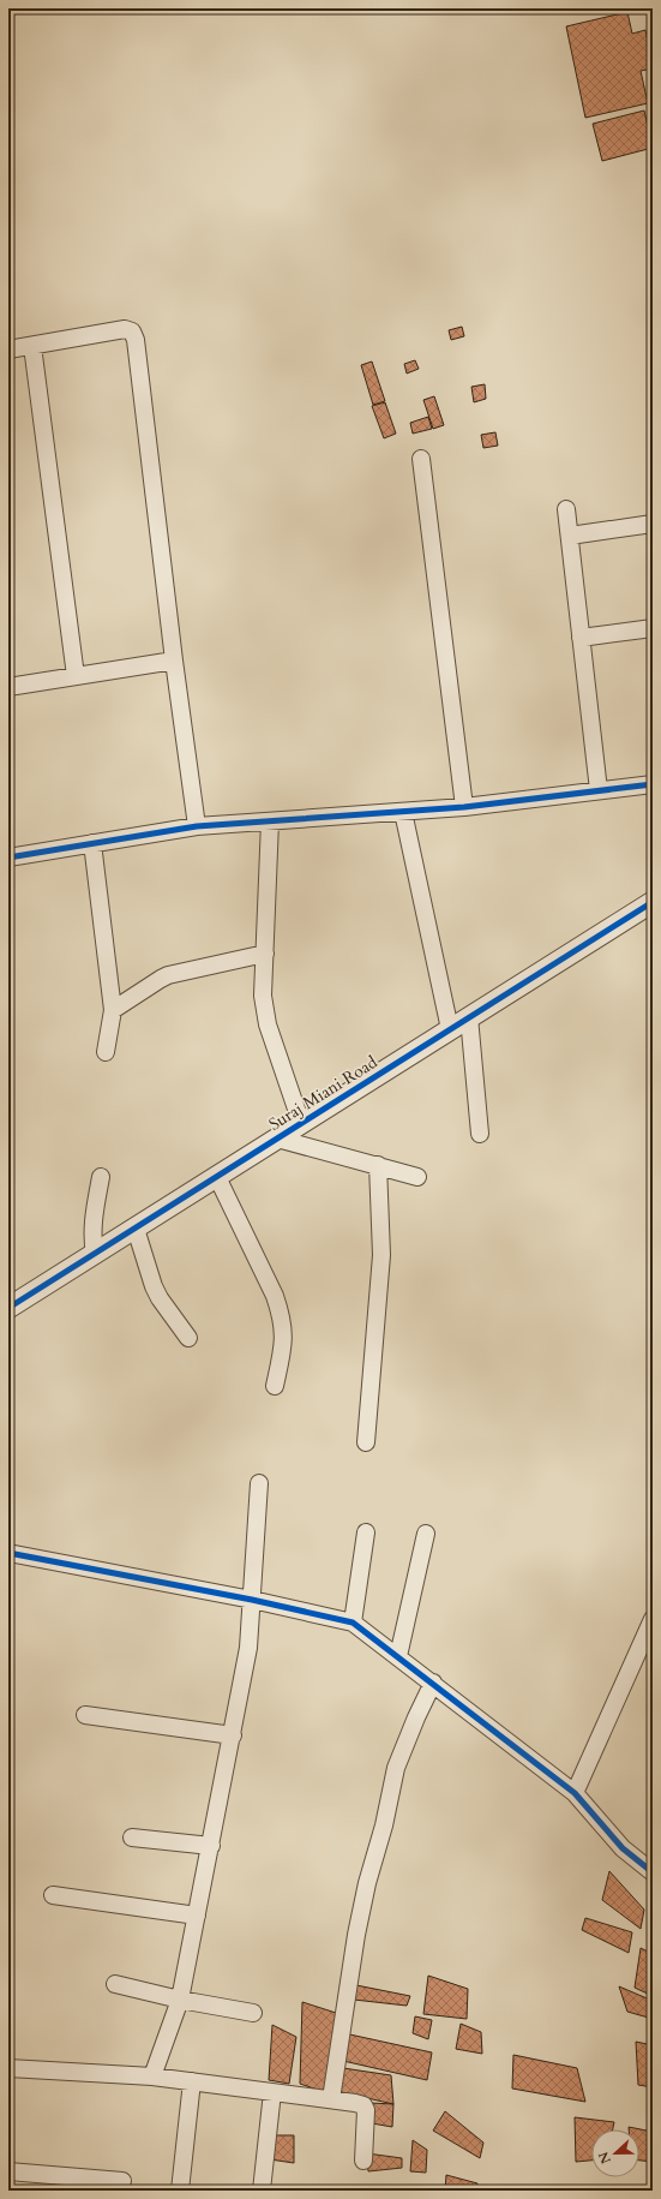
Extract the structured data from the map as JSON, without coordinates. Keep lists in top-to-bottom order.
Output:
{
  "streets": {
    "street": ["Suraj Miani Road"]
  },
  "north": "left"
}
